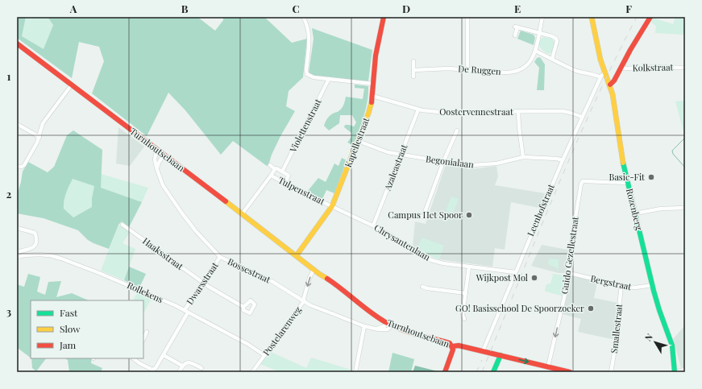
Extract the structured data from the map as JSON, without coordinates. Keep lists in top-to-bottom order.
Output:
{
  "streets": {
    "main road": ["Kapellestraat", "Turnhoutsebaan", "Rozenberg"],
    "street": [
      "Kolkstraat",
      "De Ruggen",
      "Oostervennestraat",
      "Violettenstraat",
      "Begonialaan",
      "Azaleastraat",
      "Tulpenstraat",
      "Leenhofstraat",
      "Chrysantenlaan",
      "Haaksstraat",
      "Guido Gezellestraat",
      "Bossestraat",
      "Bergstraat",
      "Dwarsstraat",
      "Rollekens",
      "Smallestraat",
      "Postelarenweg"
    ]
  },
  "crossings": [
    ["Oostervennestraat", "Kapellestraat"],
    ["Oostervennestraat", "Azaleastraat"],
    ["Oostervennestraat", "Leenhofstraat"],
    ["Kapellestraat", "Turnhoutsebaan"],
    ["Kapellestraat", "Begonialaan"],
    ["Kapellestraat", "Tulpenstraat"],
    ["Kapellestraat", "Chrysantenlaan"],
    ["Turnhoutsebaan", "Leenhofstraat"],
    ["Turnhoutsebaan", "Guido Gezellestraat"],
    ["Turnhoutsebaan", "Bossestraat"],
    ["Turnhoutsebaan", "Postelarenweg"],
    ["Begonialaan", "Azaleastraat"],
    ["Begonialaan", "Leenhofstraat"],
    ["Azaleastraat", "Chrysantenlaan"],
    ["Tulpenstraat", "Chrysantenlaan"],
    ["Rozenberg", "Leenhofstraat"],
    ["Rozenberg", "Guido Gezellestraat"],
    ["Rozenberg", "Bergstraat"],
    ["Leenhofstraat", "Chrysantenlaan"],
    ["Haaksstraat", "Dwarsstraat"],
    ["Guido Gezellestraat", "Bergstraat"],
    ["Bossestraat", "Dwarsstraat"],
    ["Bossestraat", "Postelarenweg"],
    ["Bergstraat", "Smallestraat"],
    ["Dwarsstraat", "Rollekens"],
    ["Rollekens", "Postelarenweg"]
  ],
  "one_way": ["Guido Gezellestraat"],
  "places": [
    "Basic-Fit",
    "Campus Het Spoor",
    "Wijkpost Mol",
    "GO! Basisschool De Spoorzoeker"
  ],
  "legend": ["Fast", "Slow", "Jam"],
  "north": "top left",
  "grid": {
    "columns": [
      "A",
      "B",
      "C",
      "D",
      "E",
      "F"
    ],
    "rows": ["1", "2", "3"]
  }
}
